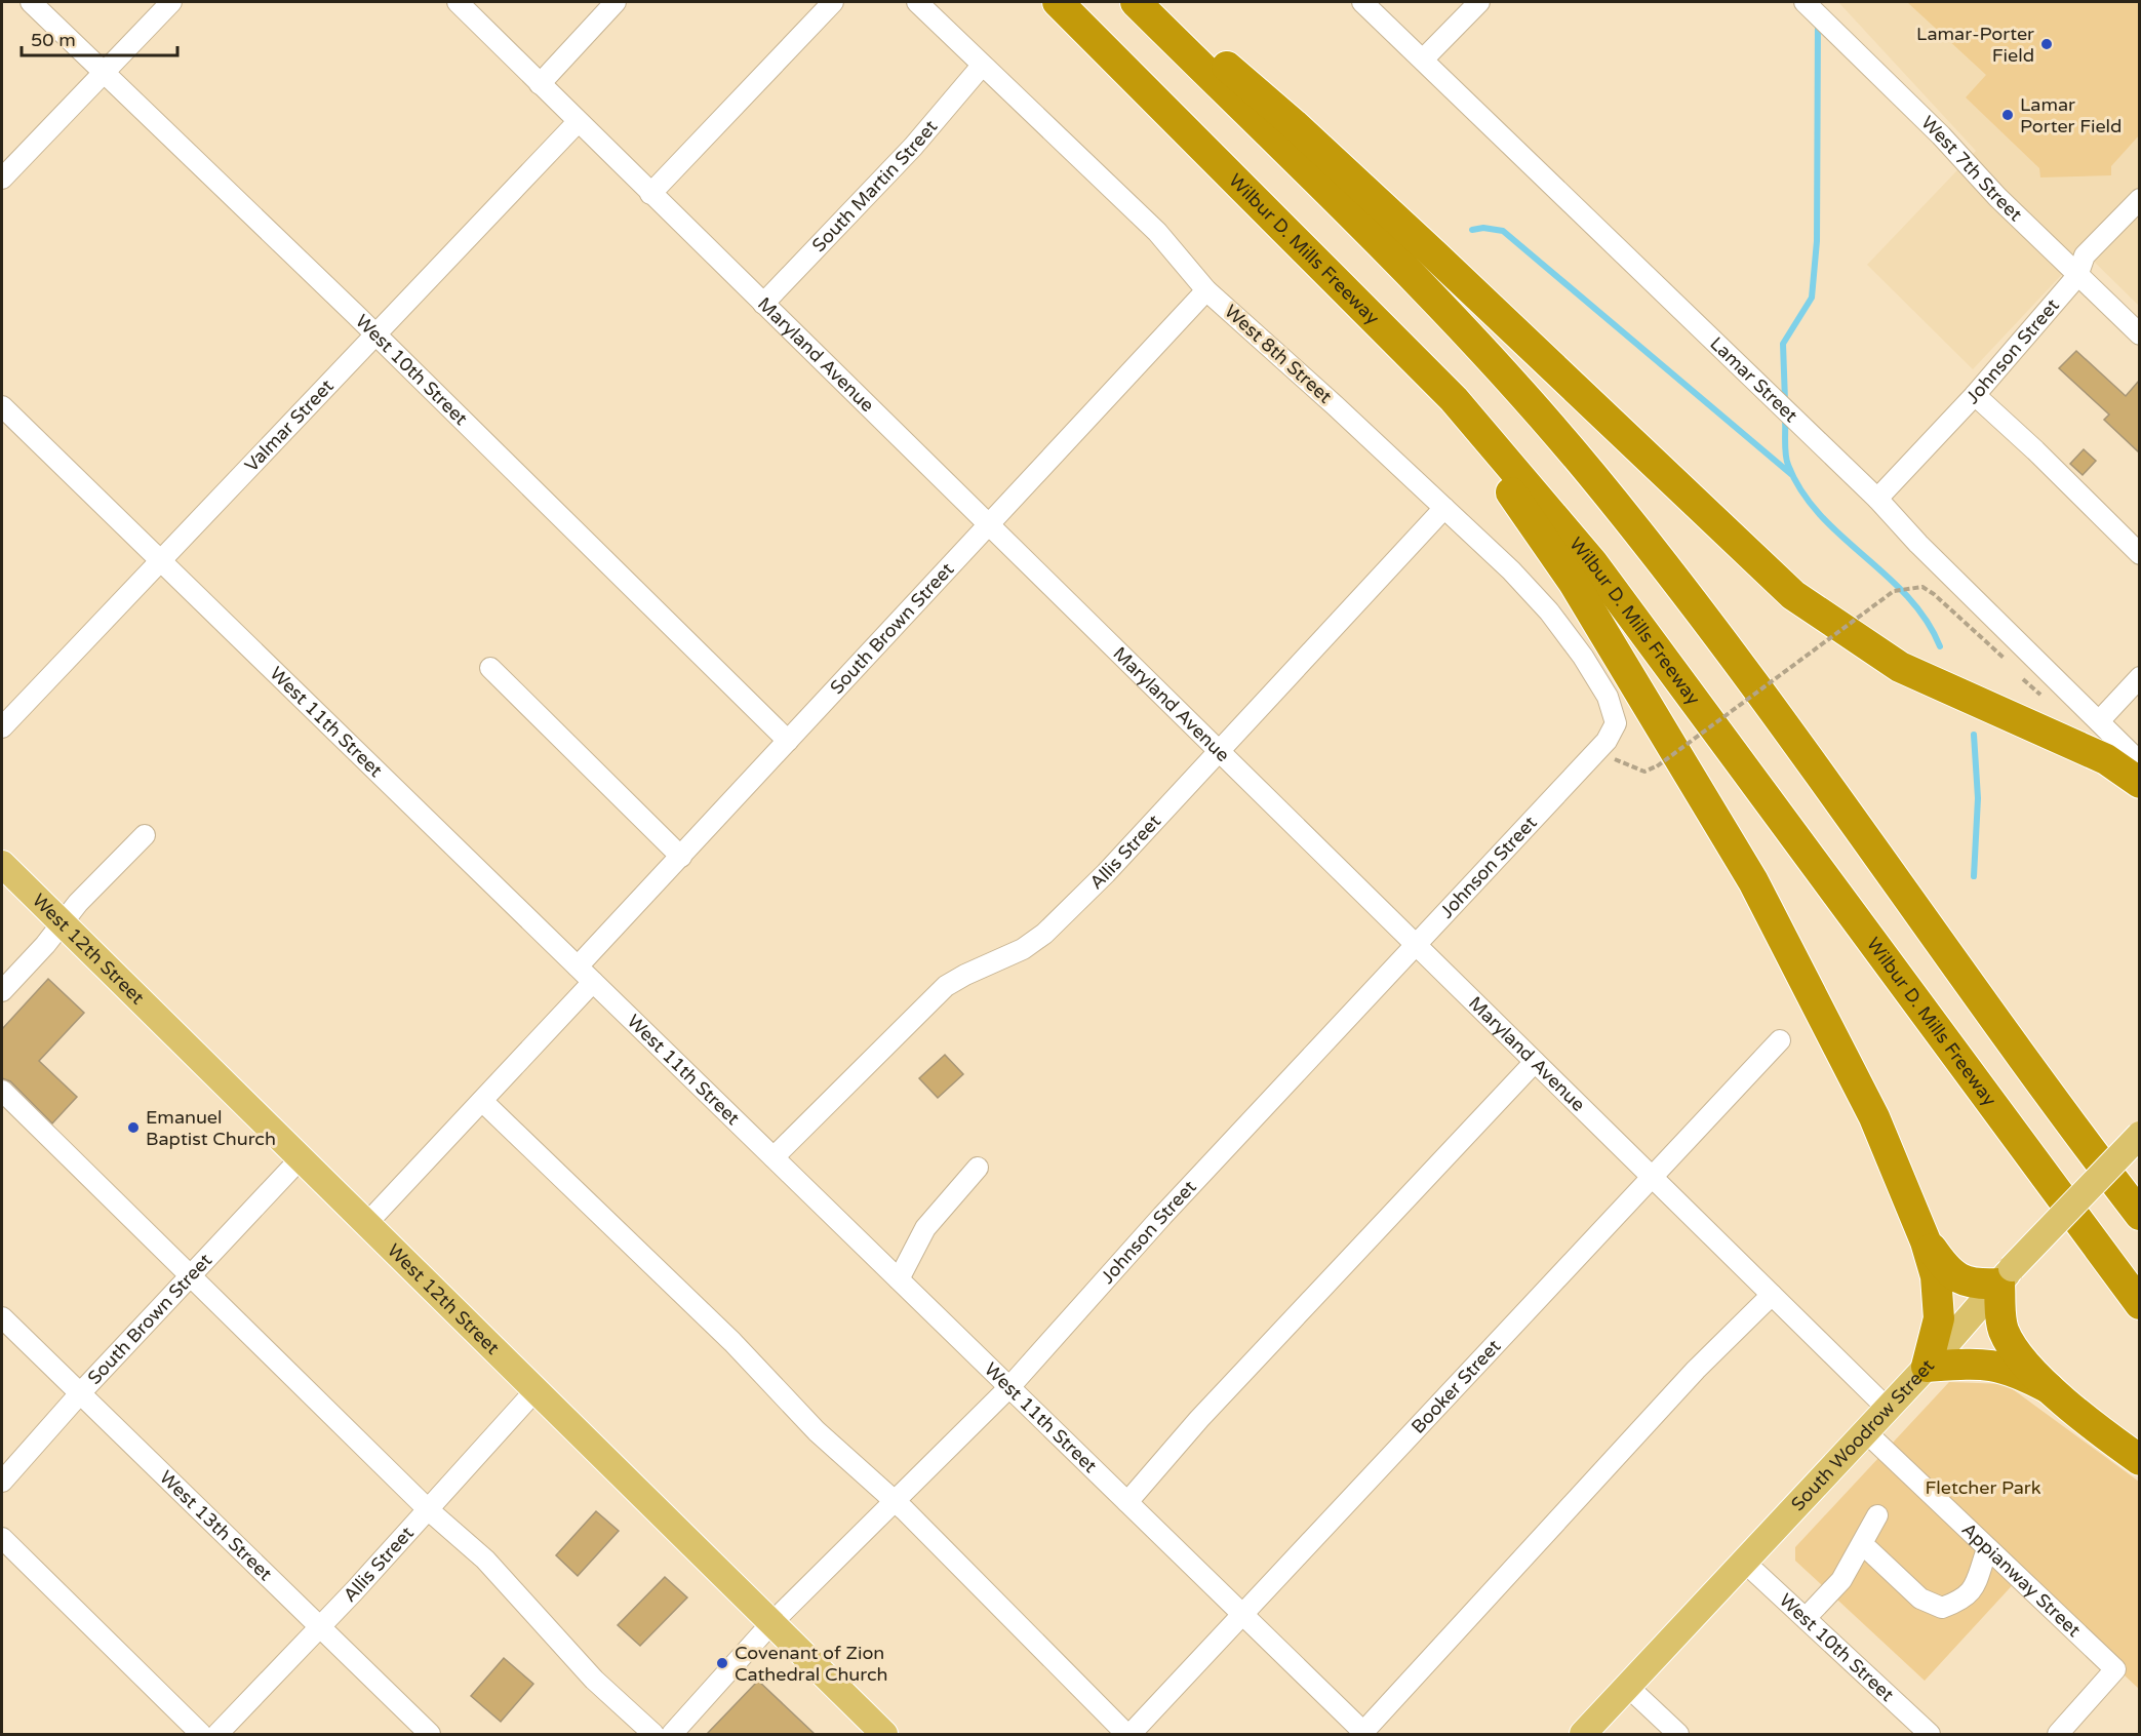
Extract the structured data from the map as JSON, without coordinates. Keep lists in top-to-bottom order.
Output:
{
  "streets": {
    "highway": ["Wilbur D. Mills Freeway"],
    "main road": ["West 12th Street", "South Woodrow Street"],
    "street": [
      "West 7th Street",
      "South Martin Street",
      "Johnson Street",
      "West 8th Street",
      "Maryland Avenue",
      "West 10th Street",
      "Lamar Street",
      "Valmar Street",
      "South Brown Street",
      "West 11th Street",
      "Allis Street",
      "Booker Street",
      "West 13th Street",
      "Appianway Street"
    ]
  },
  "crossings": [
    ["West 7th Street", "Johnson Street"],
    ["South Martin Street", "West 8th Street"],
    ["South Martin Street", "Maryland Avenue"],
    ["Johnson Street", "West 8th Street"],
    ["Johnson Street", "Maryland Avenue"],
    ["Johnson Street", "Lamar Street"],
    ["Johnson Street", "West 11th Street"],
    ["Johnson Street", "West 12th Street"],
    ["West 8th Street", "South Brown Street"],
    ["West 8th Street", "Allis Street"],
    ["Maryland Avenue", "Valmar Street"],
    ["Maryland Avenue", "South Brown Street"],
    ["Maryland Avenue", "Allis Street"],
    ["Maryland Avenue", "Booker Street"],
    ["Maryland Avenue", "South Woodrow Street"],
    ["West 10th Street", "Valmar Street"],
    ["West 10th Street", "South Brown Street"],
    ["West 10th Street", "South Woodrow Street"],
    ["Valmar Street", "West 11th Street"],
    ["South Brown Street", "West 11th Street"],
    ["South Brown Street", "West 12th Street"],
    ["South Brown Street", "West 13th Street"],
    ["West 11th Street", "Allis Street"],
    ["West 11th Street", "Booker Street"],
    ["Allis Street", "West 12th Street"],
    ["Allis Street", "West 13th Street"],
    ["South Woodrow Street", "Appianway Street"]
  ],
  "parks": ["Fletcher Park"],
  "places": [
    "Lamar-Porter Field",
    "Lamar Porter Field",
    "Emanuel Baptist Church",
    "Covenant of Zion Cathedral Church"
  ],
  "scale_bar": "50 m"
}
